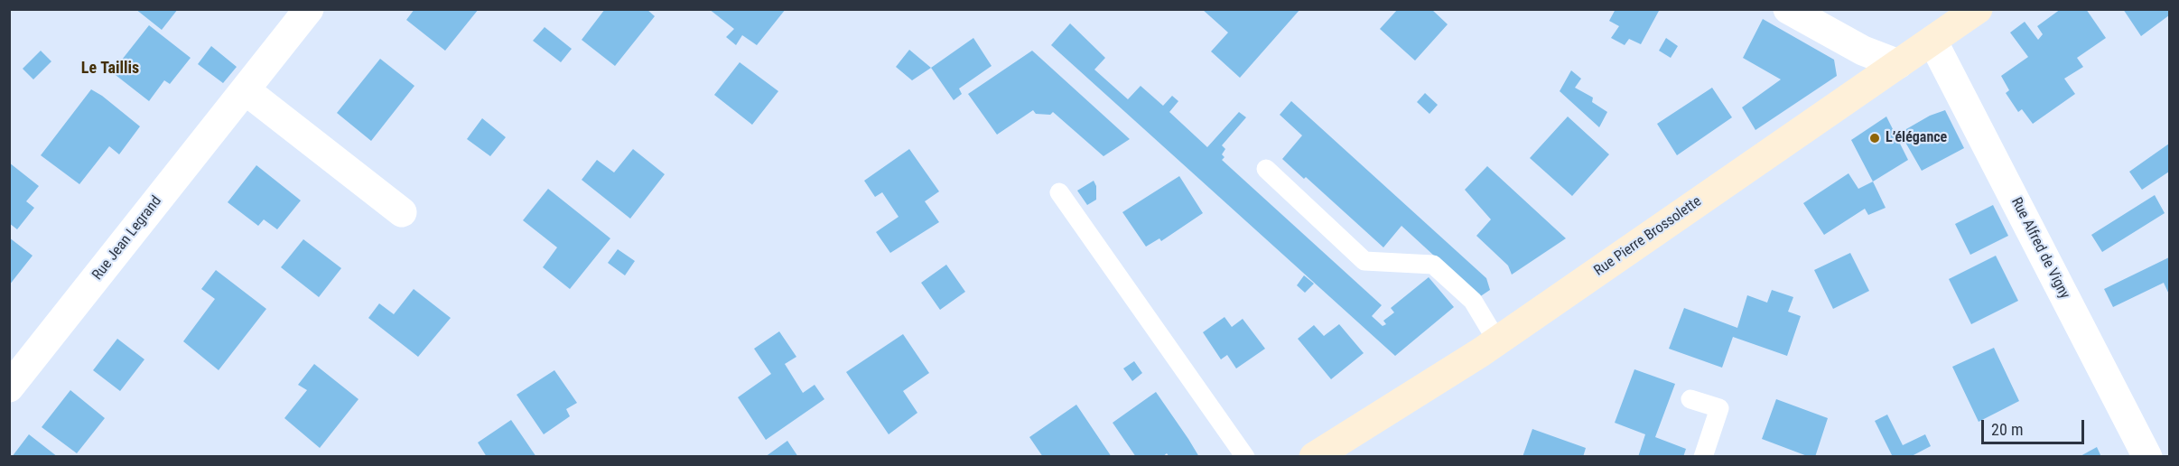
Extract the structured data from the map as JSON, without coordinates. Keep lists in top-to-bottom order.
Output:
{
  "streets": {
    "street": ["Rue Pierre Brossolette", "Rue Jean Legrand", "Rue Alfred de Vigny"]
  },
  "crossings": [
    ["Rue Pierre Brossolette", "Rue Alfred de Vigny"]
  ],
  "districts": ["Le Taillis"],
  "places": ["L’élégance"],
  "scale_bar": "20 m"
}
